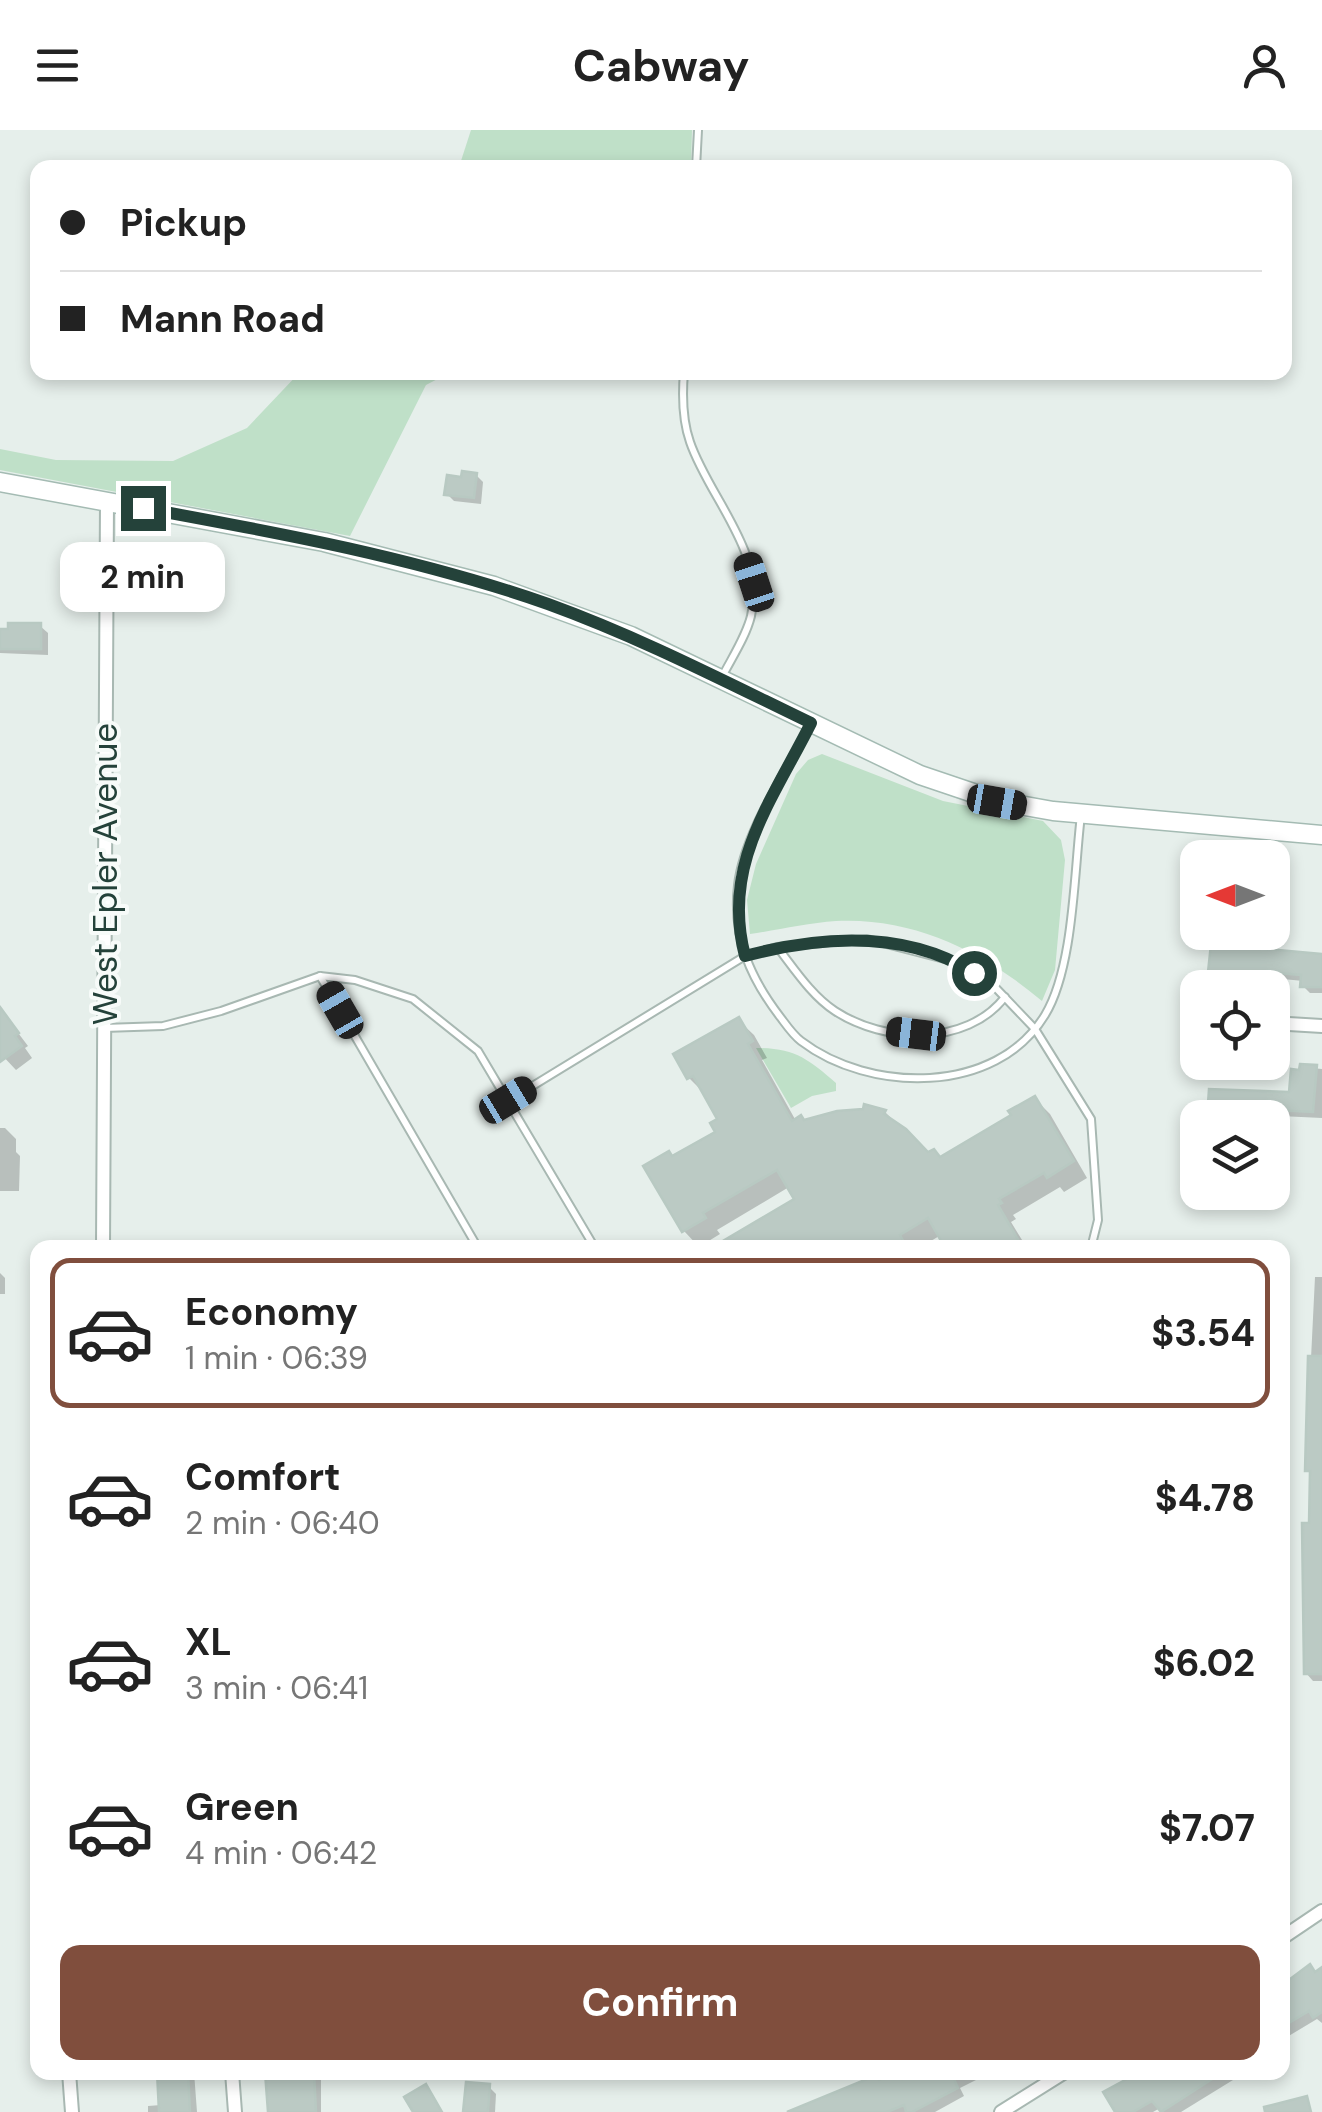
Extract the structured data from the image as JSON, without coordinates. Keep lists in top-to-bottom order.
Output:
{
  "streets": {
    "street": ["West Epler Avenue"]
  },
  "north": "left",
  "page": {
    "header": "Cabway",
    "banner": ["Pickup", "Mann Road"],
    "bubble": "2 min",
    "list": [
      {
        "name": "Economy",
        "note": "1 min · 06:39",
        "value": "$3.54"
      },
      {
        "name": "Comfort",
        "note": "2 min · 06:40",
        "value": "$4.78"
      },
      {
        "name": "XL",
        "note": "3 min · 06:41",
        "value": "$6.02"
      },
      {
        "name": "Green",
        "note": "4 min · 06:42",
        "value": "$7.07"
      }
    ],
    "buttons": "Confirm"
  }
}
